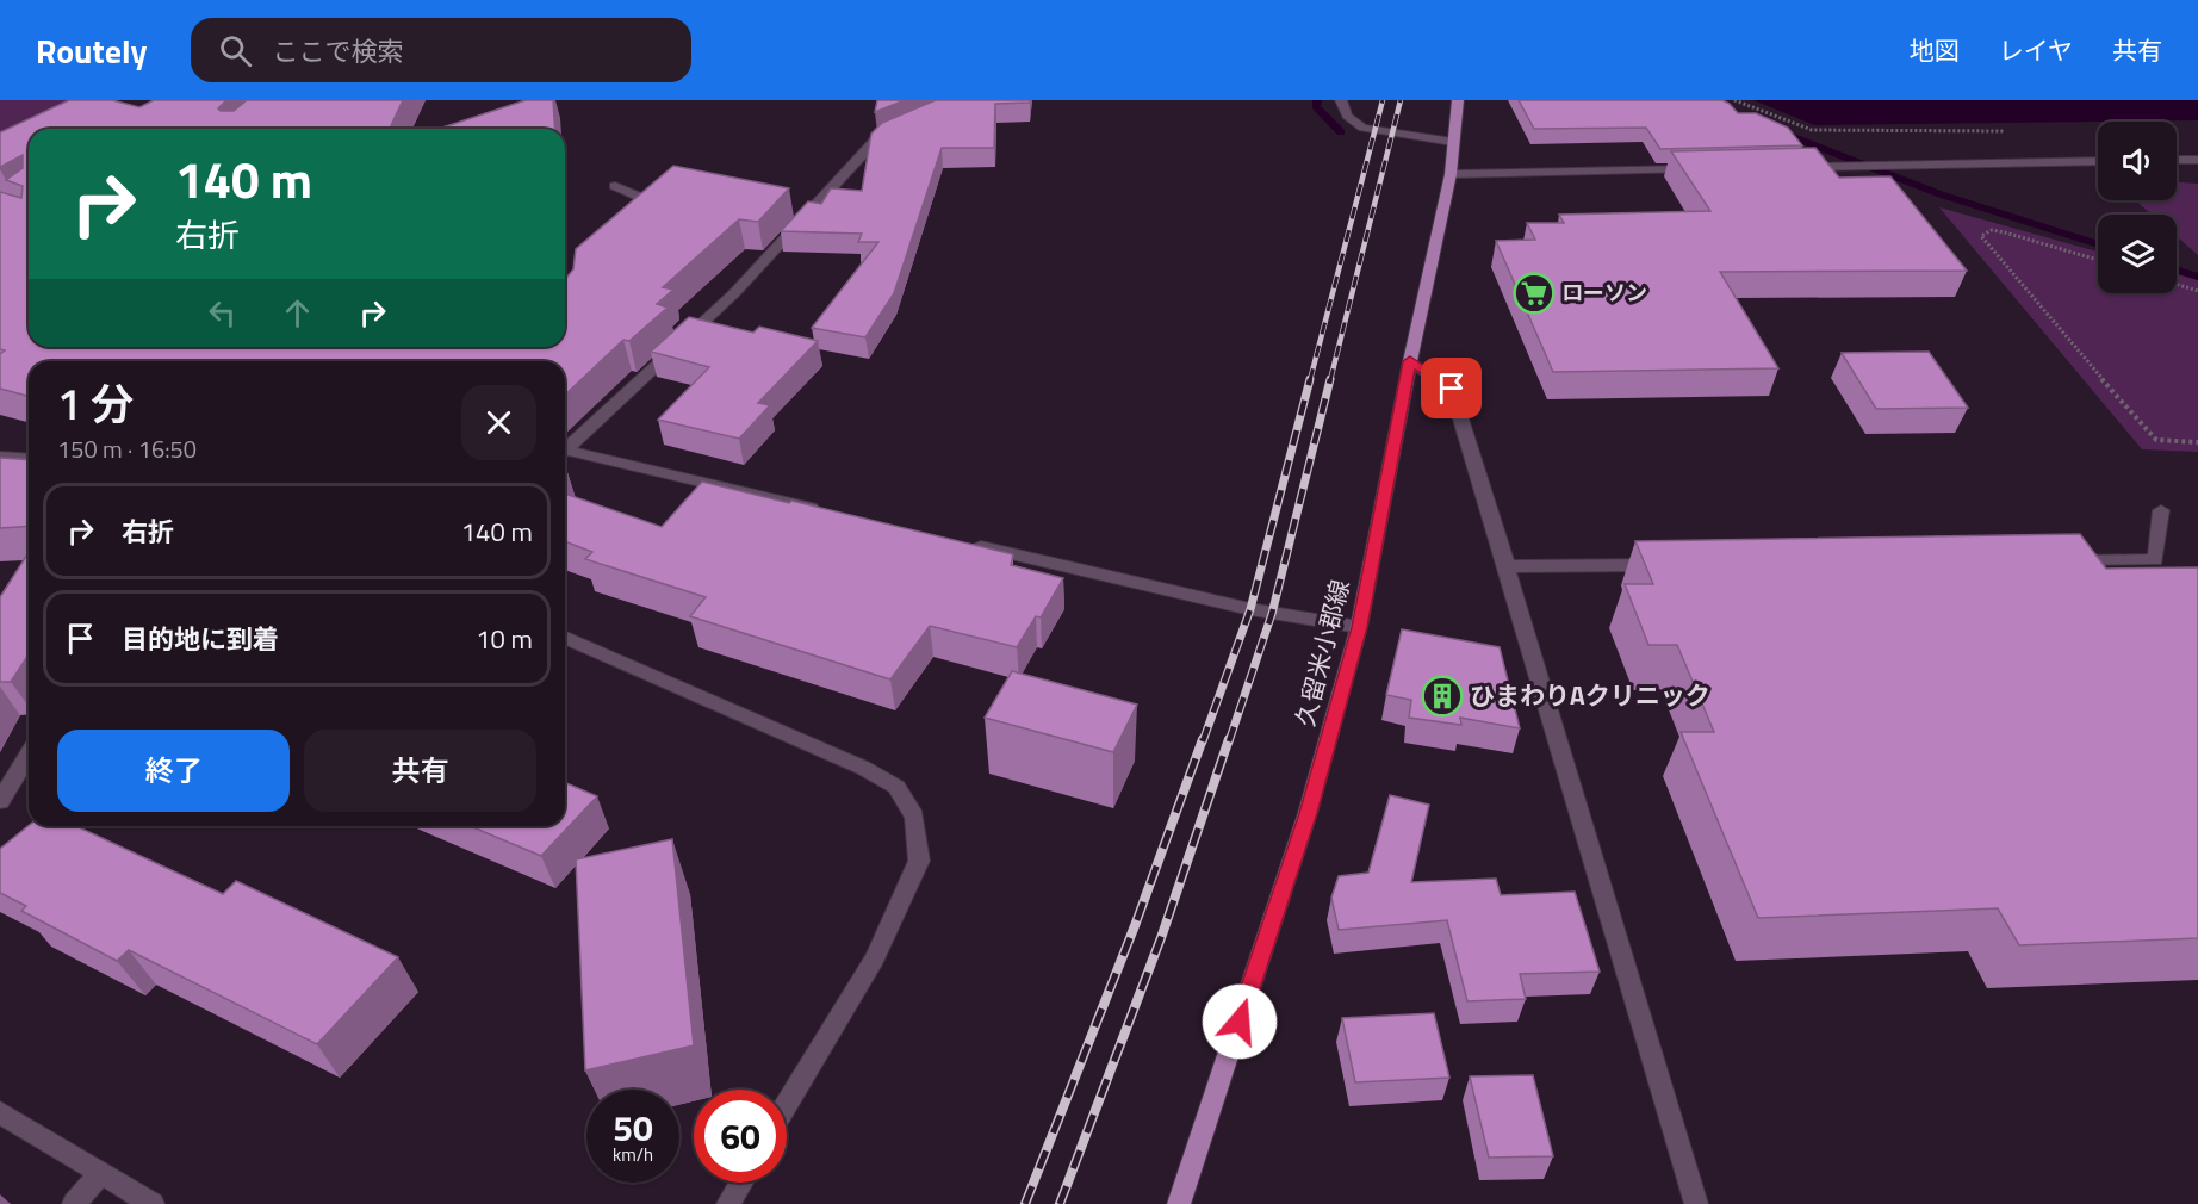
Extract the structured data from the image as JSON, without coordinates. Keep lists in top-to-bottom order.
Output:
{
  "streets": {
    "main road": ["久留米小郡線"]
  },
  "places": {
    "supermarket": ["ローソン"],
    "building": ["ひまわりAクリニック"]
  },
  "page": {
    "header": "Routely",
    "search": "ここで検索",
    "nav": ["地図", "レイヤ", "共有"],
    "turn": ["140 m", "右折"],
    "heading": ["1 分", "150 m · 16:50"],
    "list": [
      {
        "name": "右折",
        "value": "140 m"
      },
      {
        "name": "目的地に到着",
        "value": "10 m"
      }
    ],
    "buttons": ["終了", "共有"],
    "speed": "50 km/h",
    "limit": "60"
  }
}
